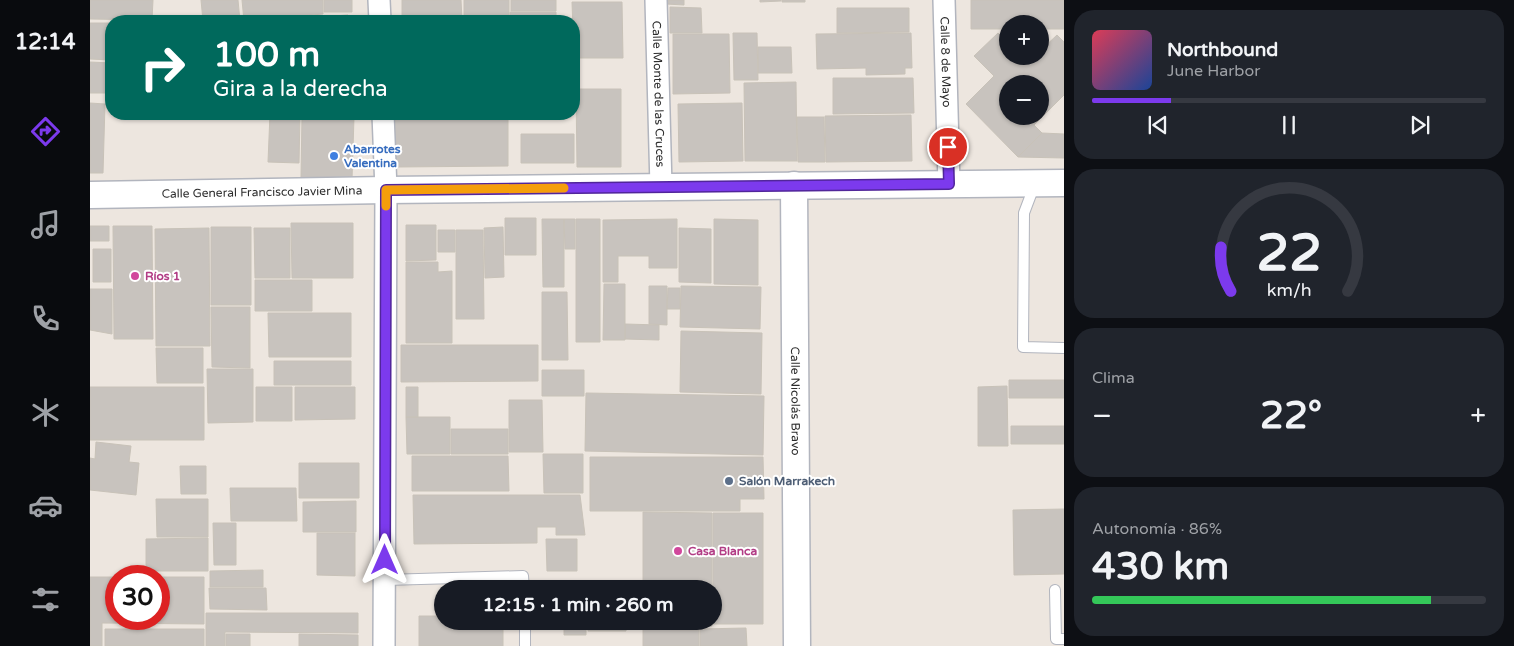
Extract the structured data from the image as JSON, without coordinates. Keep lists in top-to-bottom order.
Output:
{
  "streets": {
    "street": [
      "Calle 8 de Mayo",
      "Calle Monte de las Cruces",
      "Calle General Francisco Javier Mina",
      "Calle Nicolás Bravo"
    ]
  },
  "crossings": [
    ["Calle 8 de Mayo", "Calle General Francisco Javier Mina"],
    ["Calle Monte de las Cruces", "Calle General Francisco Javier Mina"],
    ["Calle General Francisco Javier Mina", "Calle Nicolás Bravo"]
  ],
  "places": [
    "Abarrotes Valentina",
    "Ríos 1",
    "Salón Marrakech",
    "Casa Blanca"
  ],
  "page": {
    "tabs": "12:14",
    "map_buttons": ["+", "−"],
    "turn": ["100 m", "Gira a la derecha"],
    "song": ["Northbound", "June Harbor"],
    "tile": [
      "Clima",
      ["Autonomía · 86%", "430 km"]
    ],
    "heat": ["−", "22°", "+"],
    "limit": "30",
    "trip": "12:15 · 1 min · 260 m",
    "gauge": ["22", "km/h"]
  }
}
